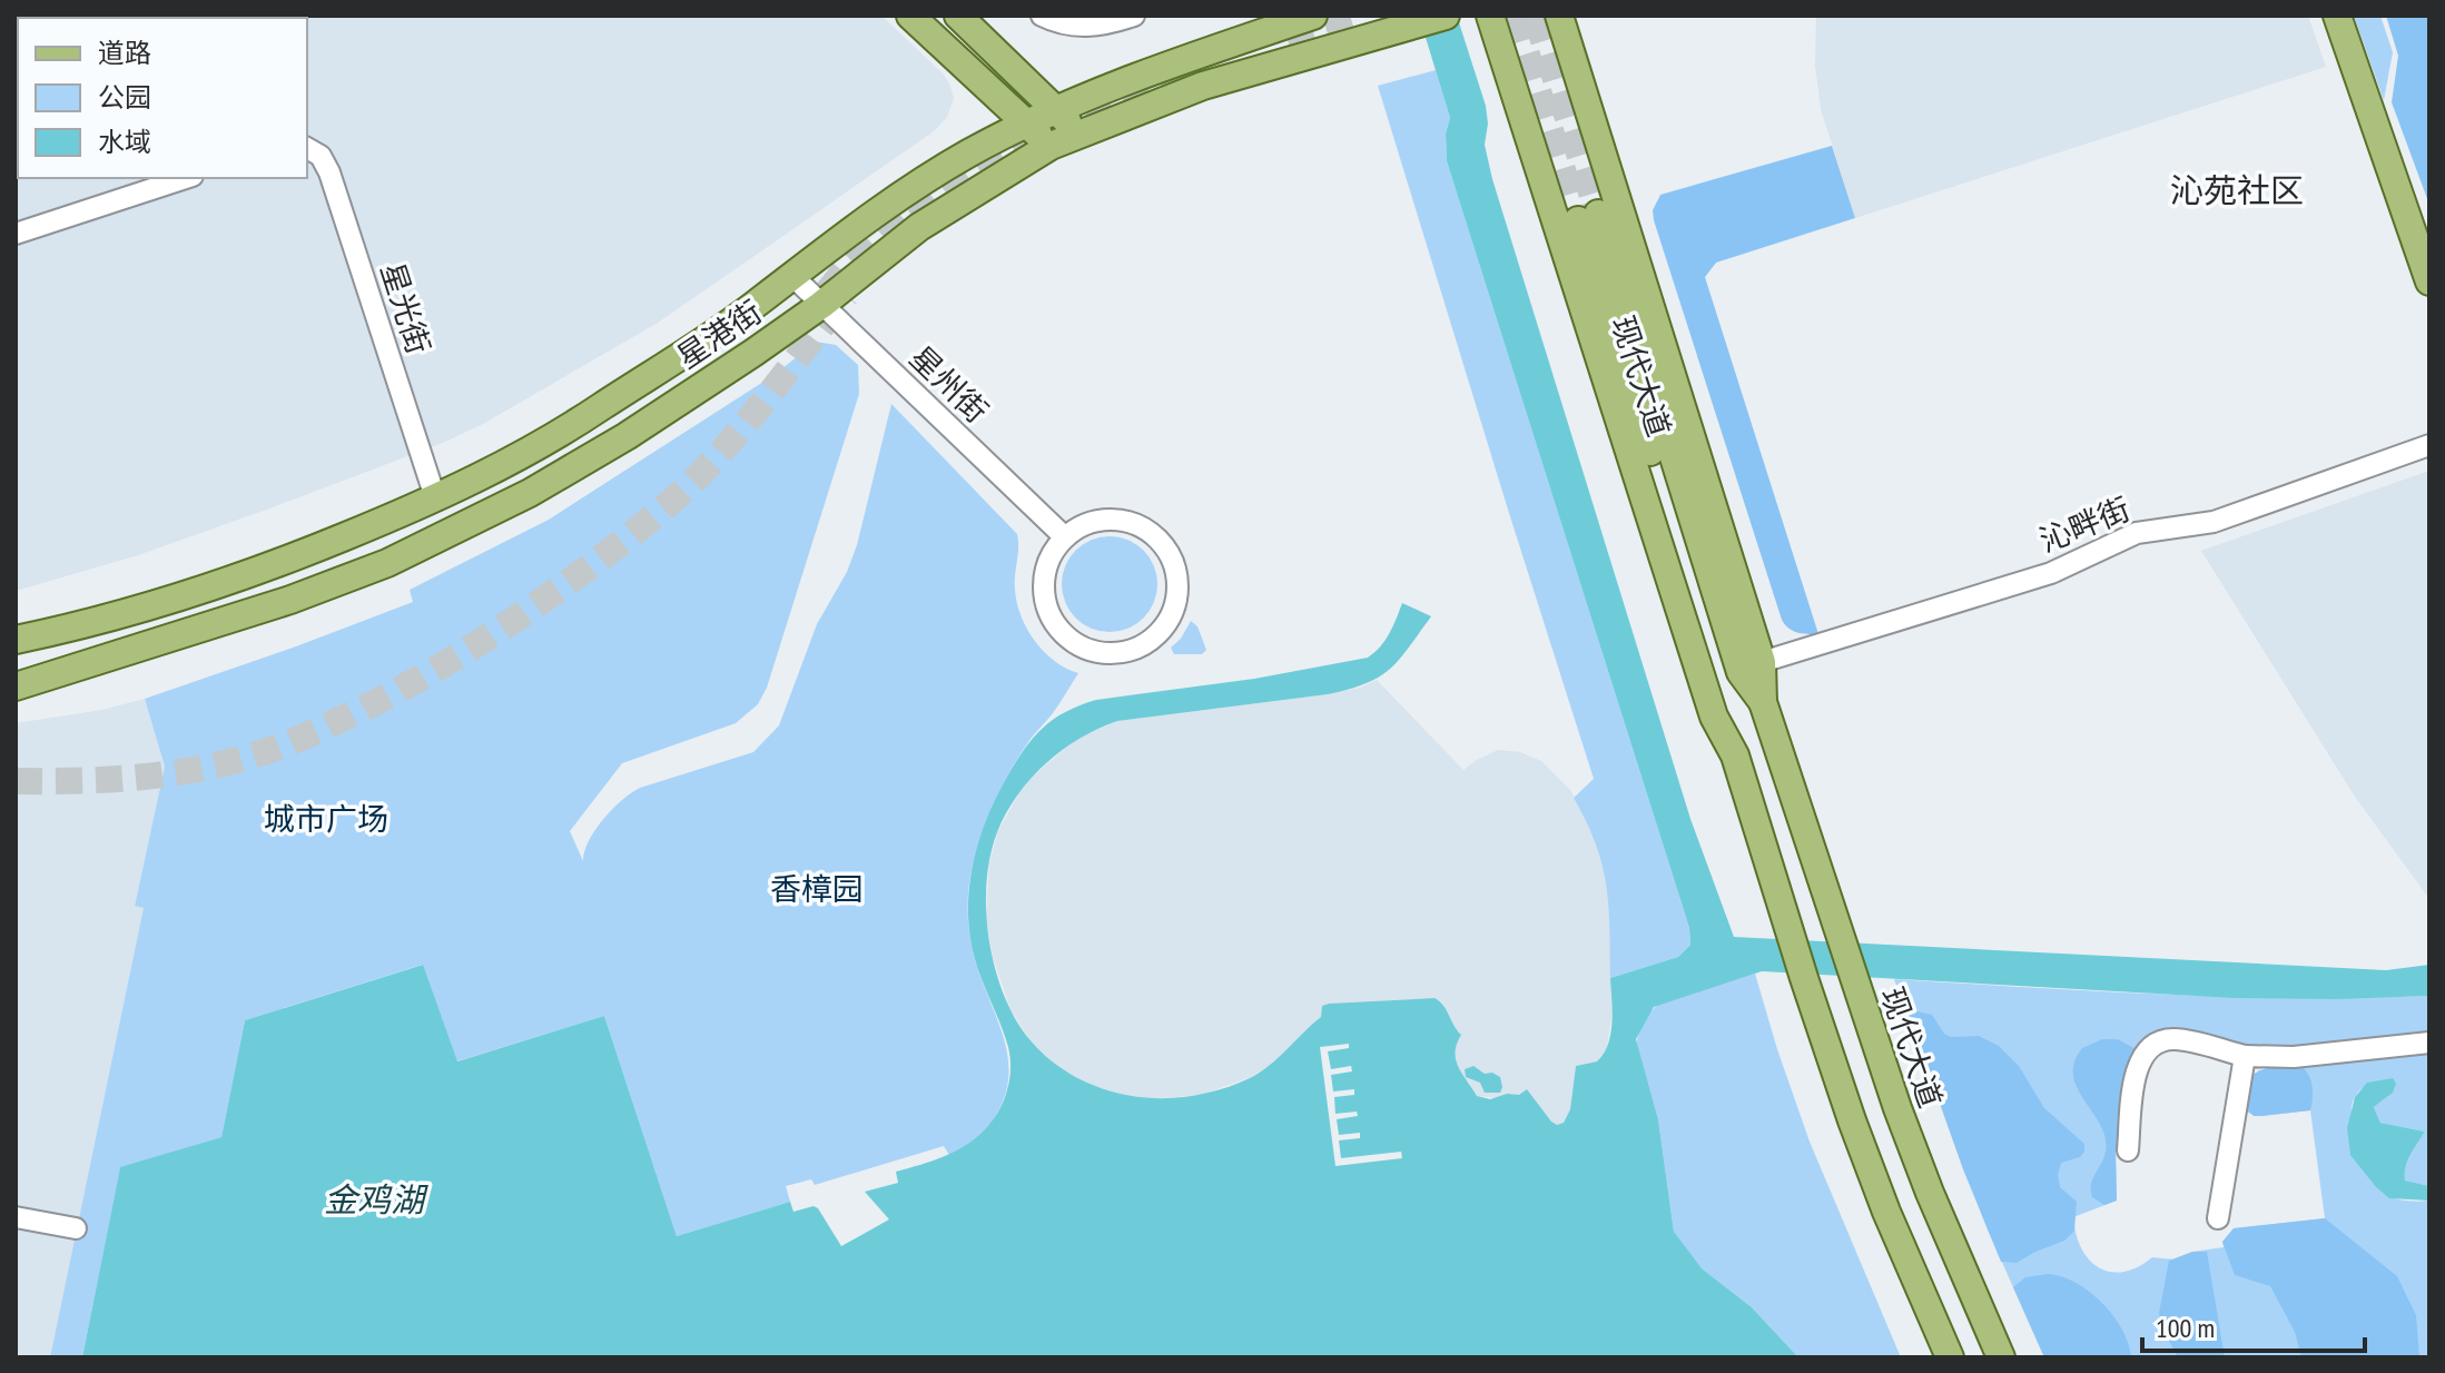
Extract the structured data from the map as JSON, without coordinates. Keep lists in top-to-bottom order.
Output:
{
  "streets": {
    "main road": ["星港街", "现代大道"],
    "street": ["星光街", "星州街", "沁畔街"]
  },
  "crossings": [
    ["星光街", "星港街"],
    ["星港街", "星州街"],
    ["现代大道", "沁畔街"]
  ],
  "districts": ["沁苑社区"],
  "water": ["金鸡湖"],
  "parks": ["城市广场", "香樟园"],
  "legend": ["道路", "公园", "水域"],
  "scale_bar": "100 m"
}
